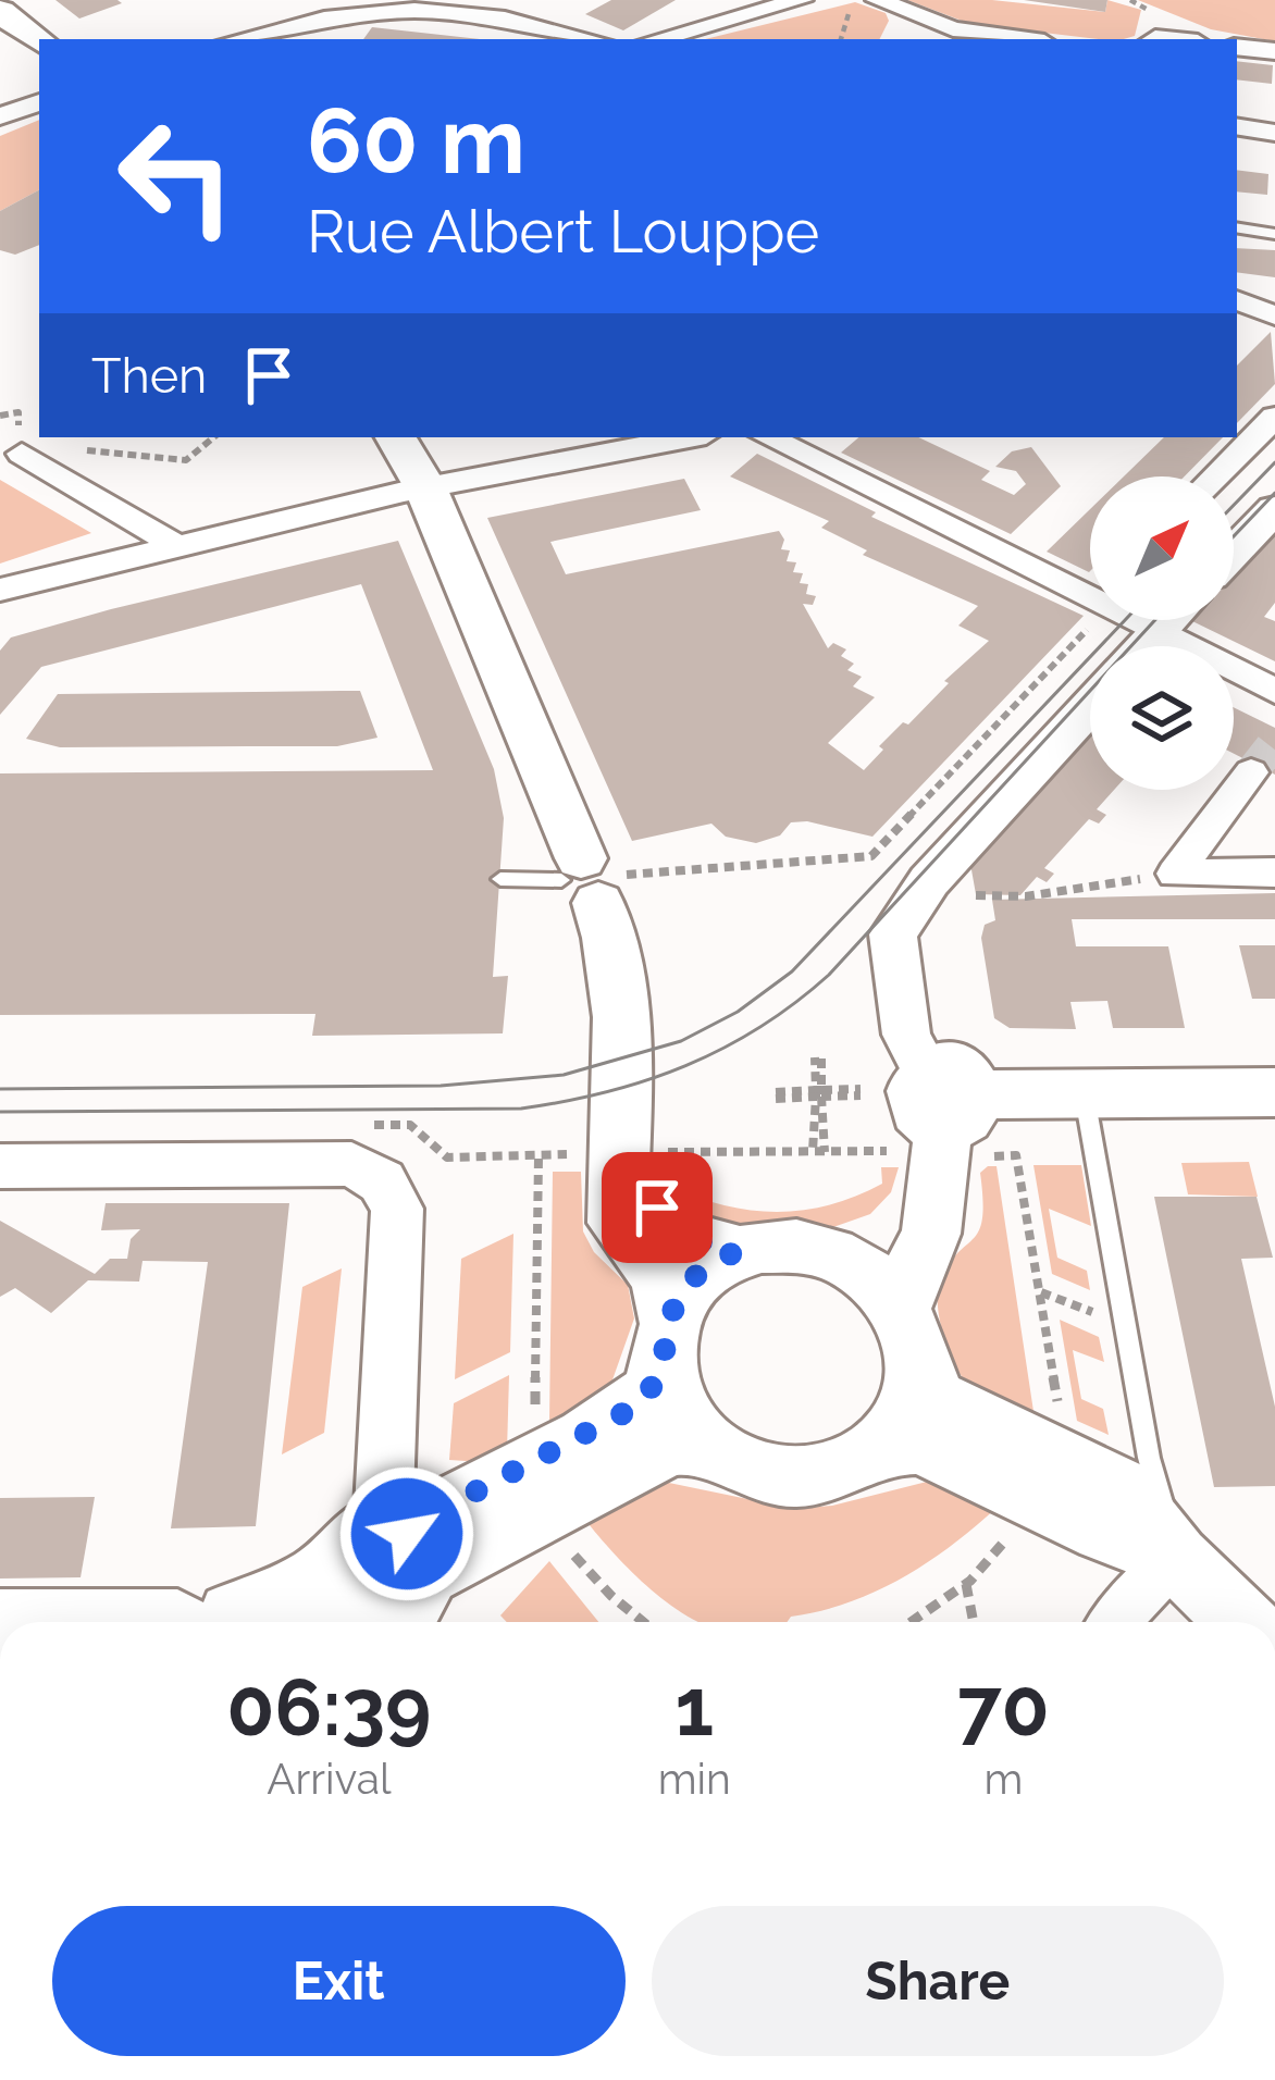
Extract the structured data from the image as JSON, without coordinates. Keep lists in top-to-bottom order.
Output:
{
  "north": "top right",
  "page": {
    "turn": ["60 m", "Rue Albert Louppe"],
    "then": "Then",
    "eta": [
      "06:39",
      "Arrival",
      "1",
      "min",
      "70",
      "m"
    ],
    "buttons": ["Exit", "Share"]
  }
}
